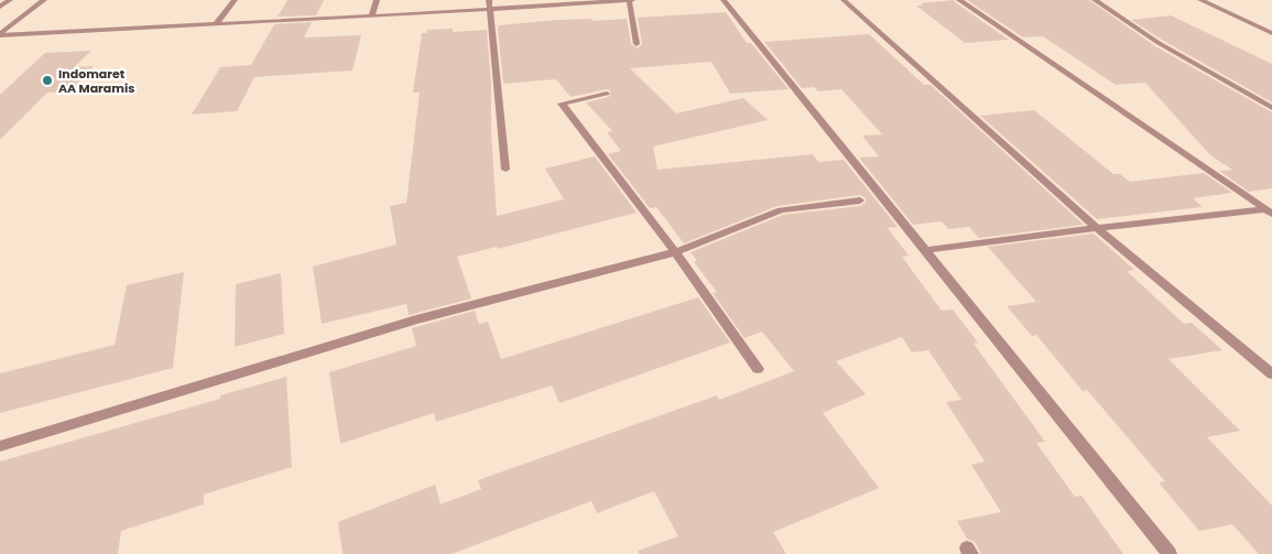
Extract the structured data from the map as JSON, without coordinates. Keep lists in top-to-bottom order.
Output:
{
  "places": ["Indomaret AA Maramis"]
}
